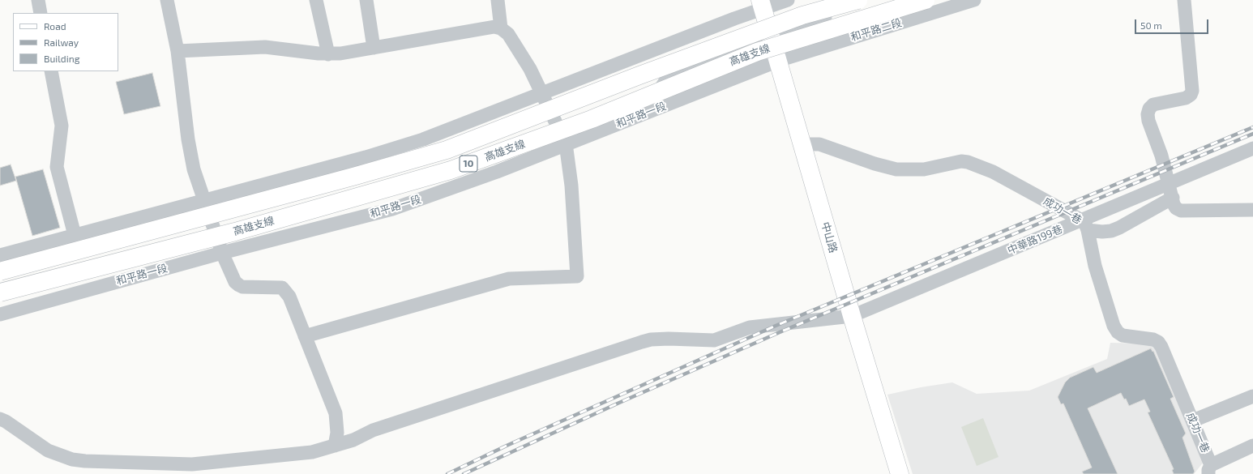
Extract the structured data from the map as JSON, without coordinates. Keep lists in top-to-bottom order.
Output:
{
  "streets": {
    "main road": ["高雄支線", "10", "中山路"],
    "street": [
      "和平路二段",
      "和平路一段",
      "成功一巷",
      "中華路199巷"
    ]
  },
  "crossings": [
    ["和平路二段", "和平路一段"],
    ["和平路二段", "中山路"],
    ["和平路一段", "中山路"],
    ["成功一巷", "中山路"],
    ["成功一巷", "中華路199巷"],
    ["中山路", "中華路199巷"]
  ],
  "legend": ["Road", "Railway", "Building"],
  "scale_bar": "50 m"
}
